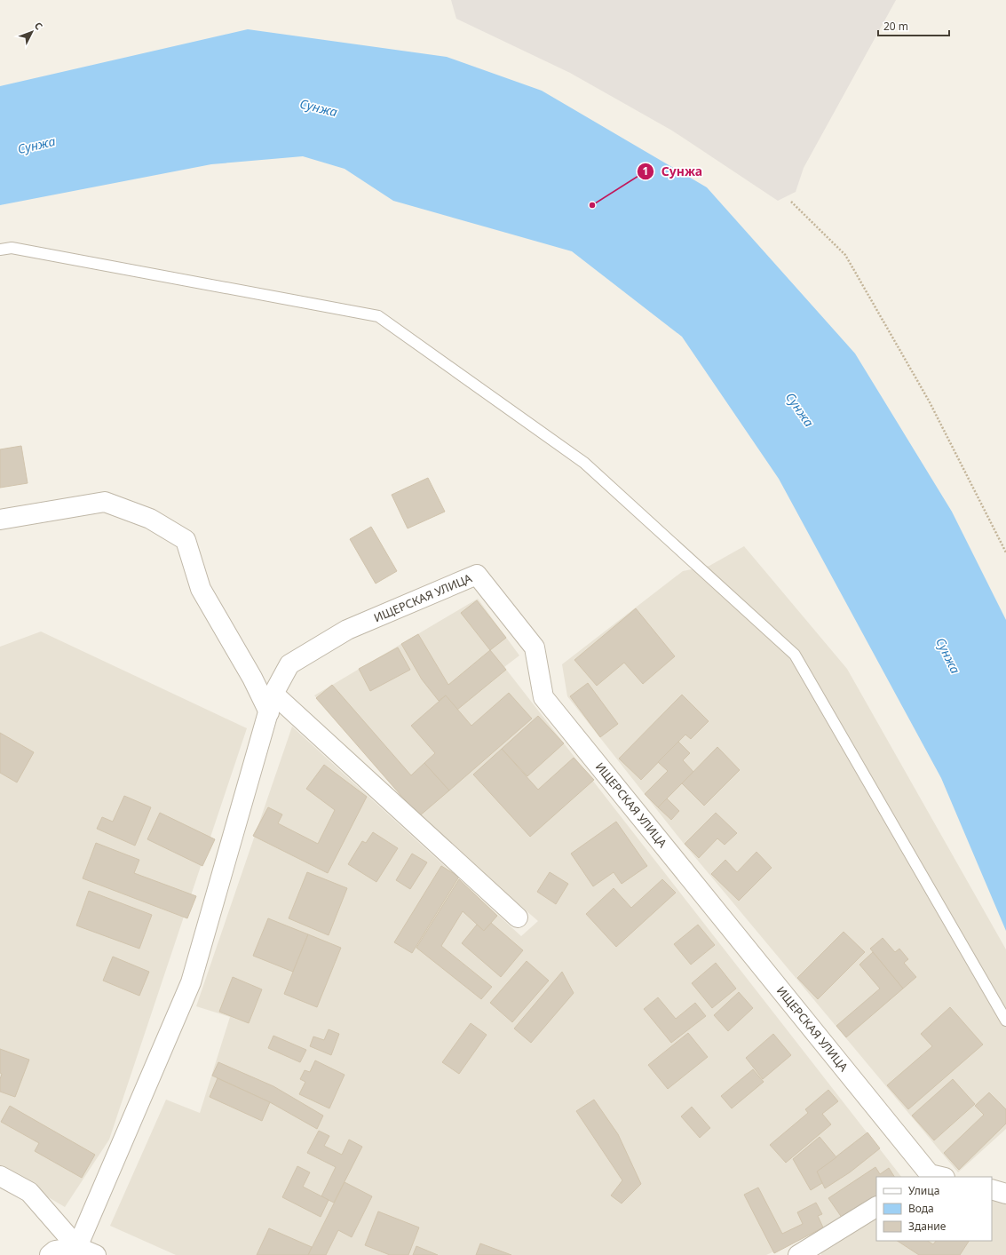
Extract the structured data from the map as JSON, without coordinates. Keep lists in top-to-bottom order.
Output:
{
  "streets": {
    "street": ["ИЩЕРСКАЯ УЛИЦА"]
  },
  "water": ["Сунжа"],
  "places": ["Сунжа"],
  "legend": ["Улица", "Вода", "Здание"],
  "scale_bar": "20 m",
  "north": "top right"
}
